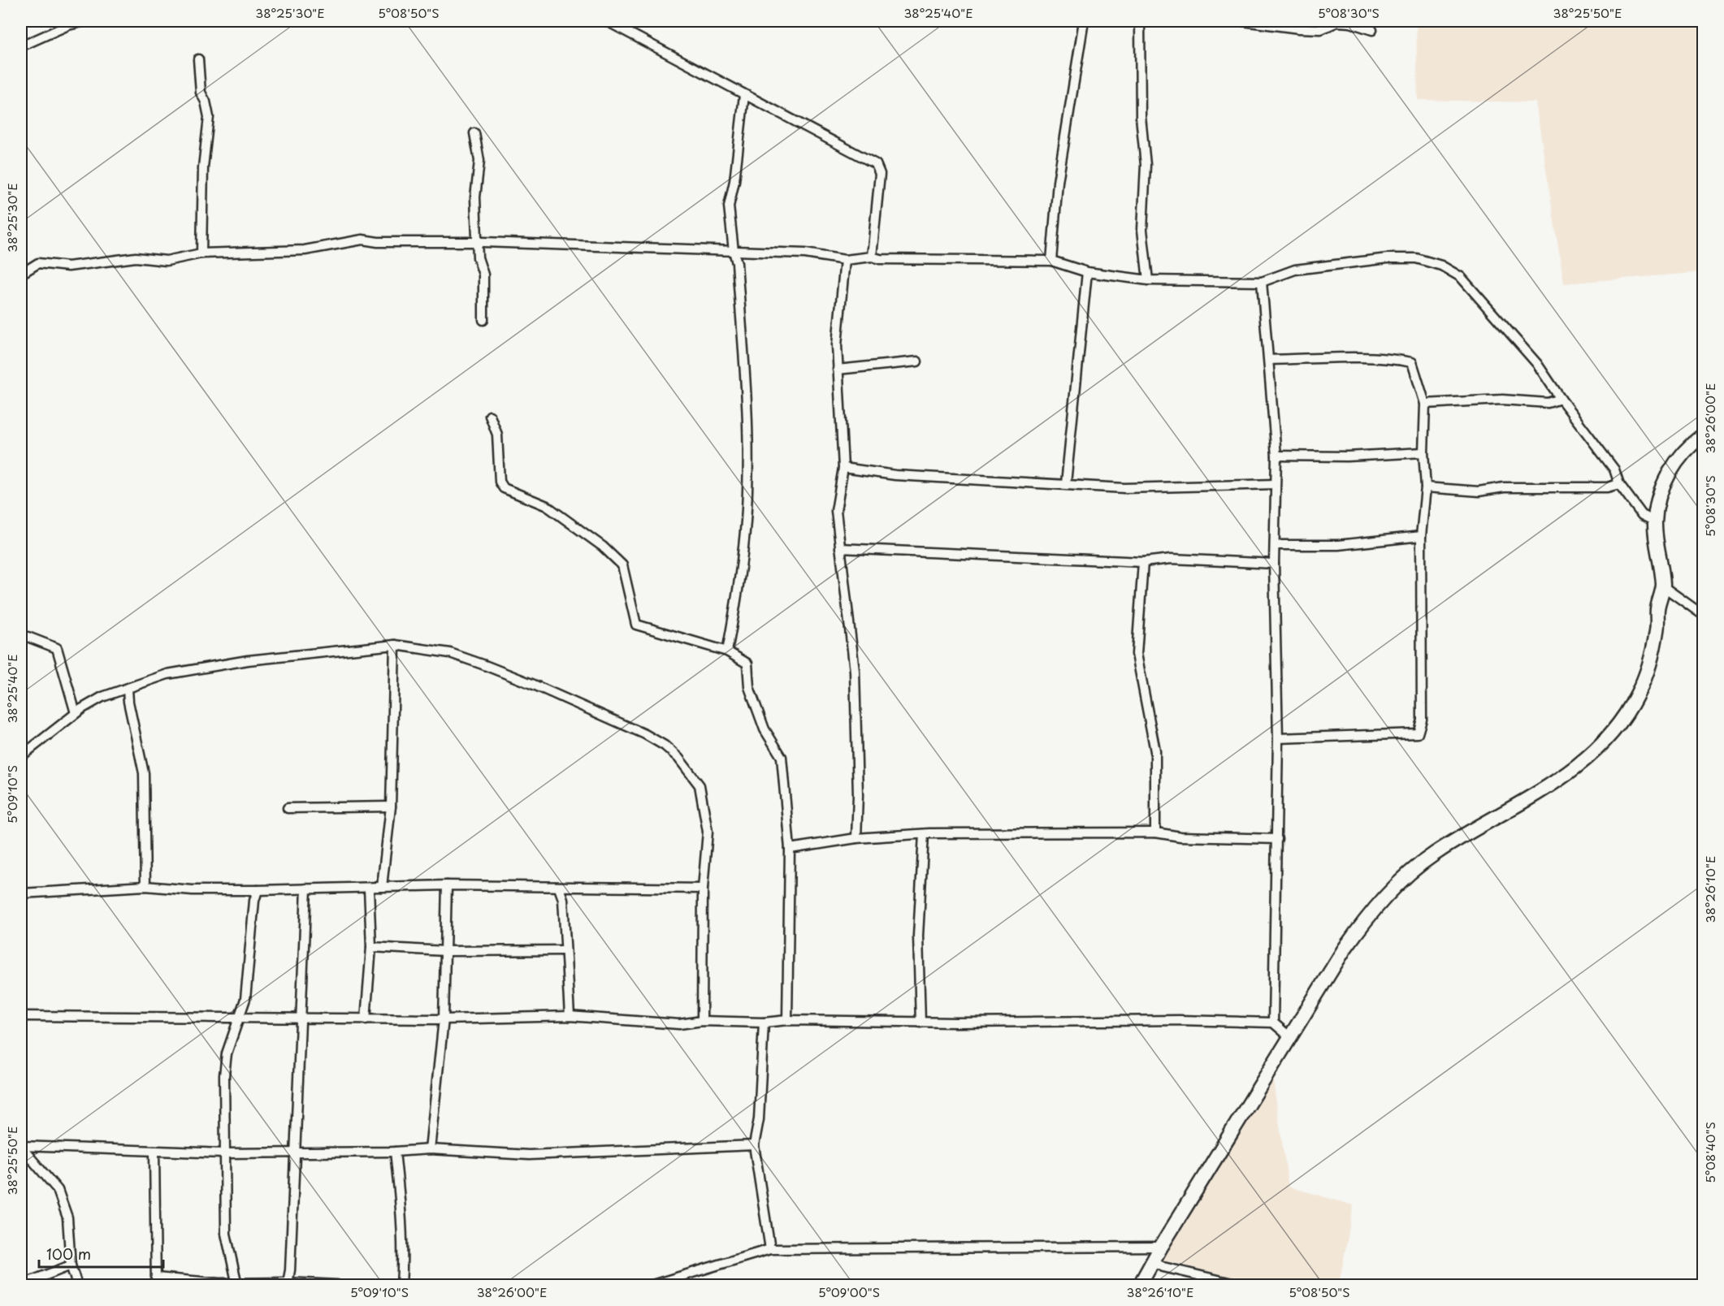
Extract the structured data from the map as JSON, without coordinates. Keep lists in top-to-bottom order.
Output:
{
  "scale_bar": "100 m",
  "coordinates": [
    "38°25'30\"E",
    "5°08'50\"S",
    "38°25'40\"E",
    "5°08'30\"S",
    "38°25'50\"E",
    "38°26'00\"E",
    "5°09'10\"S",
    "38°26'10\"E",
    "5°08'40\"S",
    "5°09'00\"S"
  ]
}
